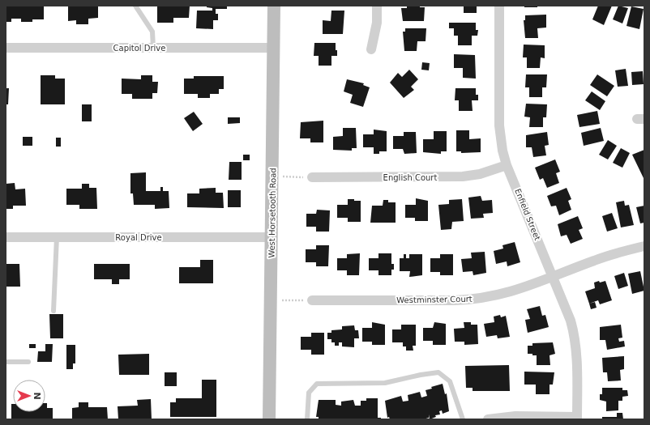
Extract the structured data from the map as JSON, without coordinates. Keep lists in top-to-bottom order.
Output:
{
  "streets": {
    "main road": ["West Horsetooth Road"],
    "street": [
      "Capitol Drive",
      "English Court",
      "Enfield Street",
      "Royal Drive",
      "Westminster Court"
    ]
  },
  "crossings": [
    ["Capitol Drive", "West Horsetooth Road"],
    ["English Court", "Enfield Street"],
    ["West Horsetooth Road", "Royal Drive"],
    ["Enfield Street", "Westminster Court"]
  ],
  "north": "right"
}
